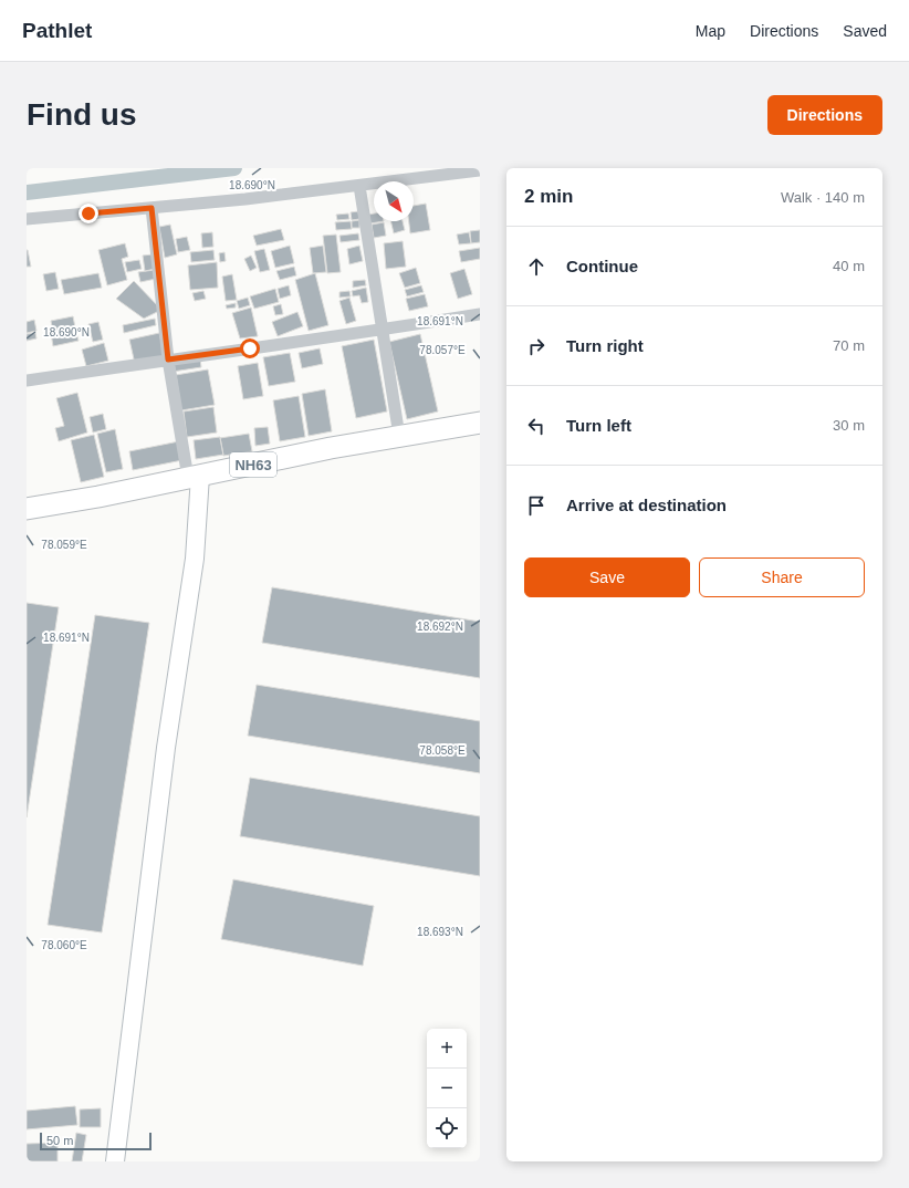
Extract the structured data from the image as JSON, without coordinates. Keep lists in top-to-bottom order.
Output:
{
  "streets": {
    "highway": ["NH63"]
  },
  "scale_bar": "50 m",
  "north": "bottom right",
  "page": {
    "header": "Pathlet",
    "nav": ["Map", "Directions", "Saved"],
    "buttons": [
      "Directions",
      ["Save", "Share"]
    ],
    "title": "Find us",
    "heading": ["2 min", "Walk · 140 m"],
    "list": [
      ["Continue", "40 m"],
      ["Turn right", "70 m"],
      ["Turn left", "30 m"],
      "Arrive at destination"
    ],
    "map_buttons": ["+", "−"],
    "scale": "50 m"
  },
  "coordinates": [
    "18.690°N",
    "18.691°N",
    "78.057°E",
    "78.059°E",
    "18.692°N",
    "78.058°E",
    "18.693°N",
    "78.060°E"
  ]
}
